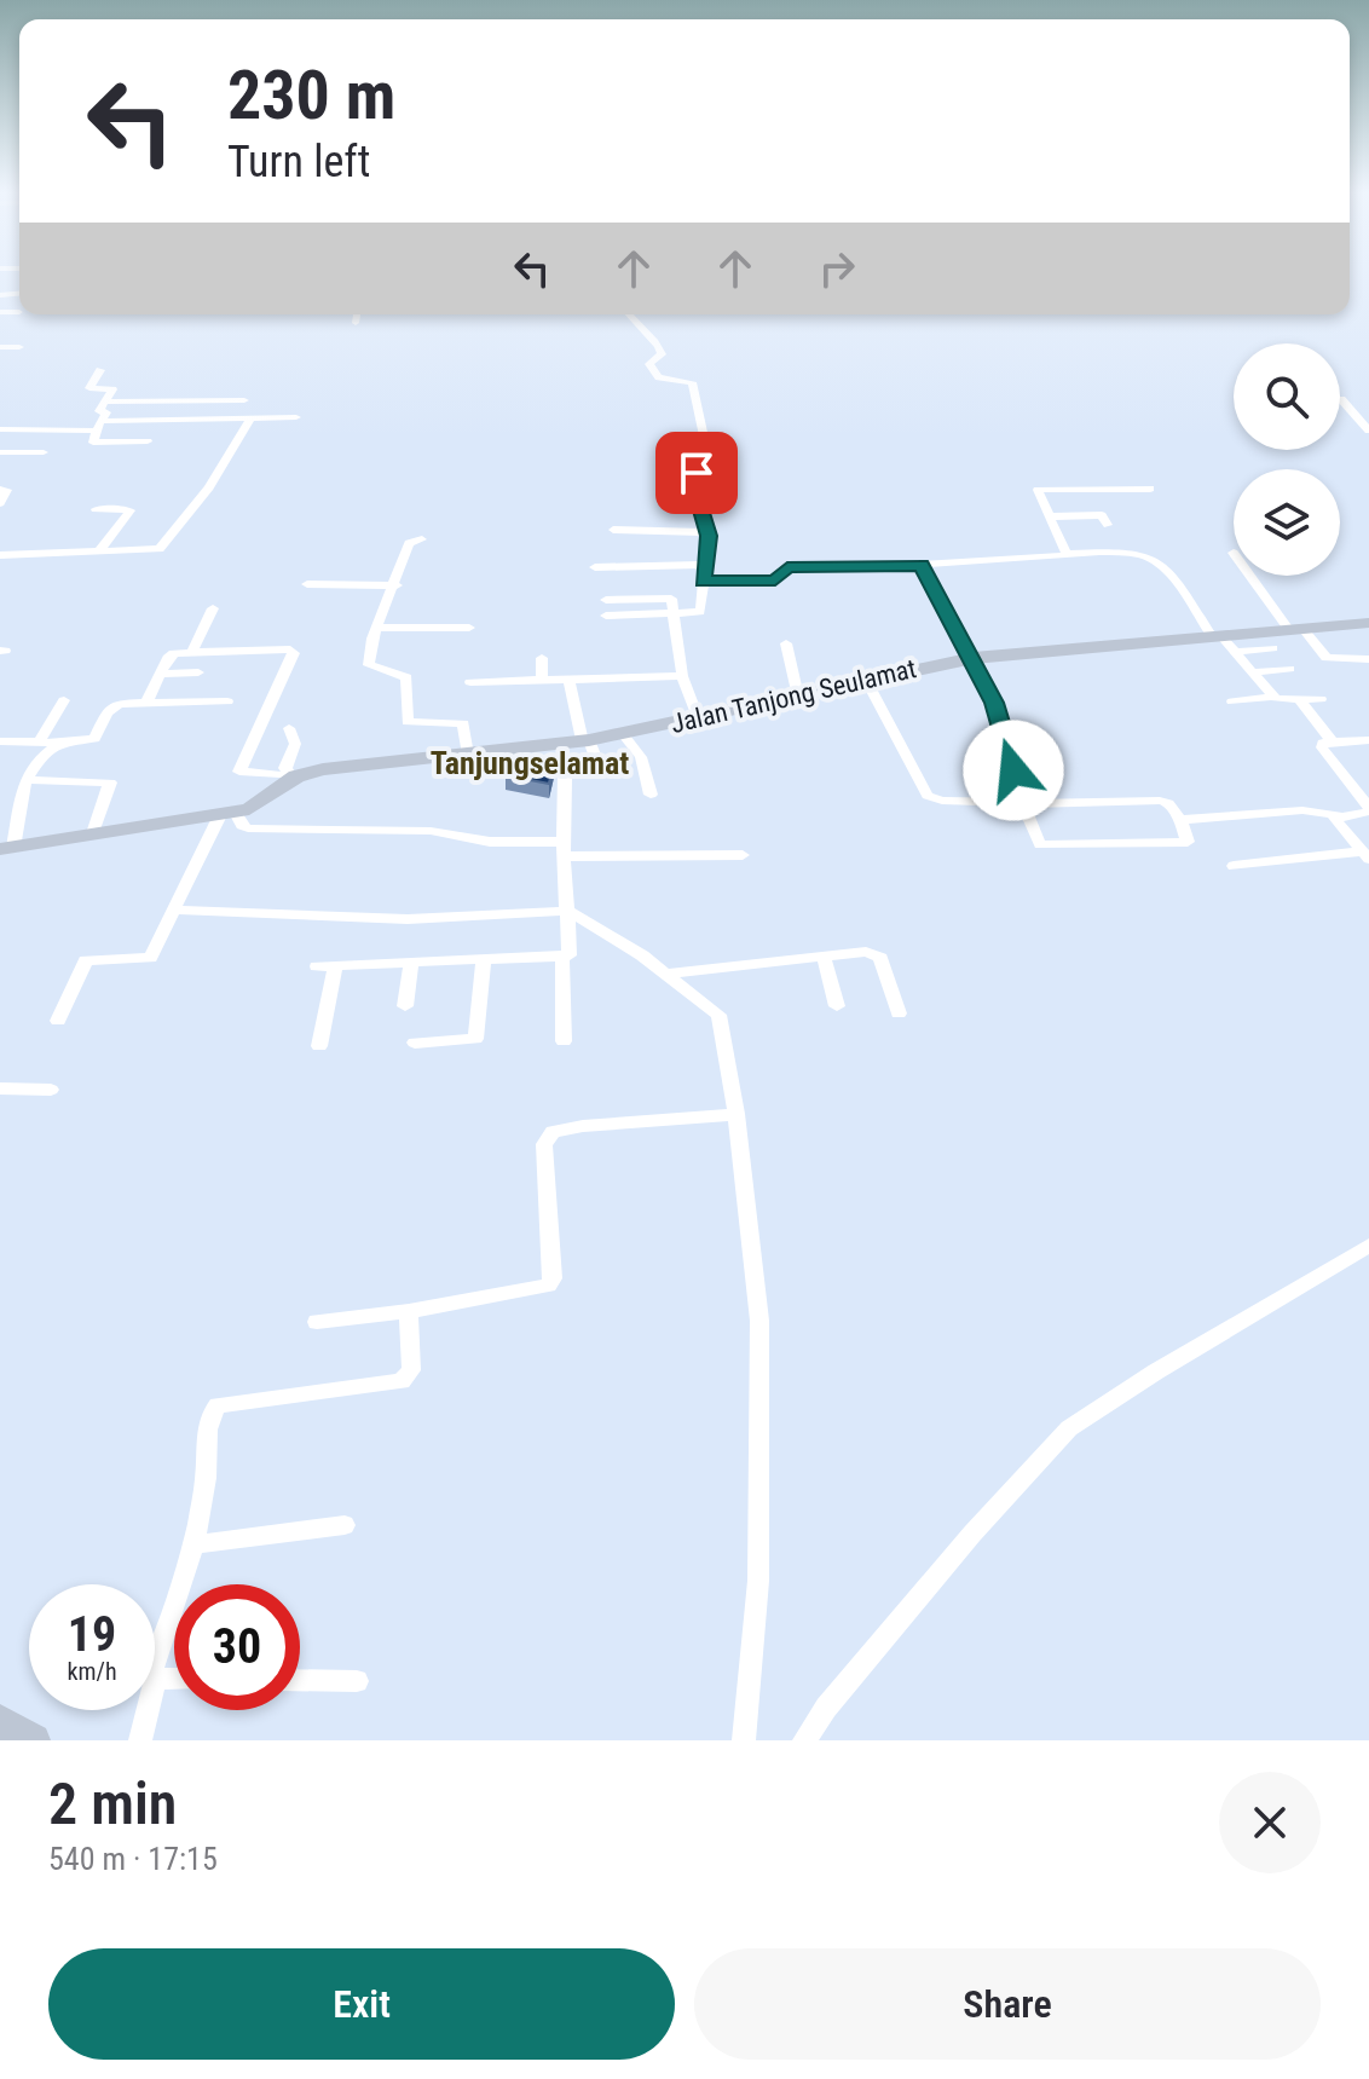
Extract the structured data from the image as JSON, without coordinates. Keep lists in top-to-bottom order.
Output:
{
  "streets": {
    "street": ["Jalan Tanjong Seulamat"]
  },
  "districts": ["Tanjungselamat"],
  "page": {
    "turn": ["230 m", "Turn left"],
    "speed": "19 km/h",
    "limit": "30",
    "heading": ["2 min", "540 m · 17:15"],
    "buttons": ["Exit", "Share"]
  }
}
